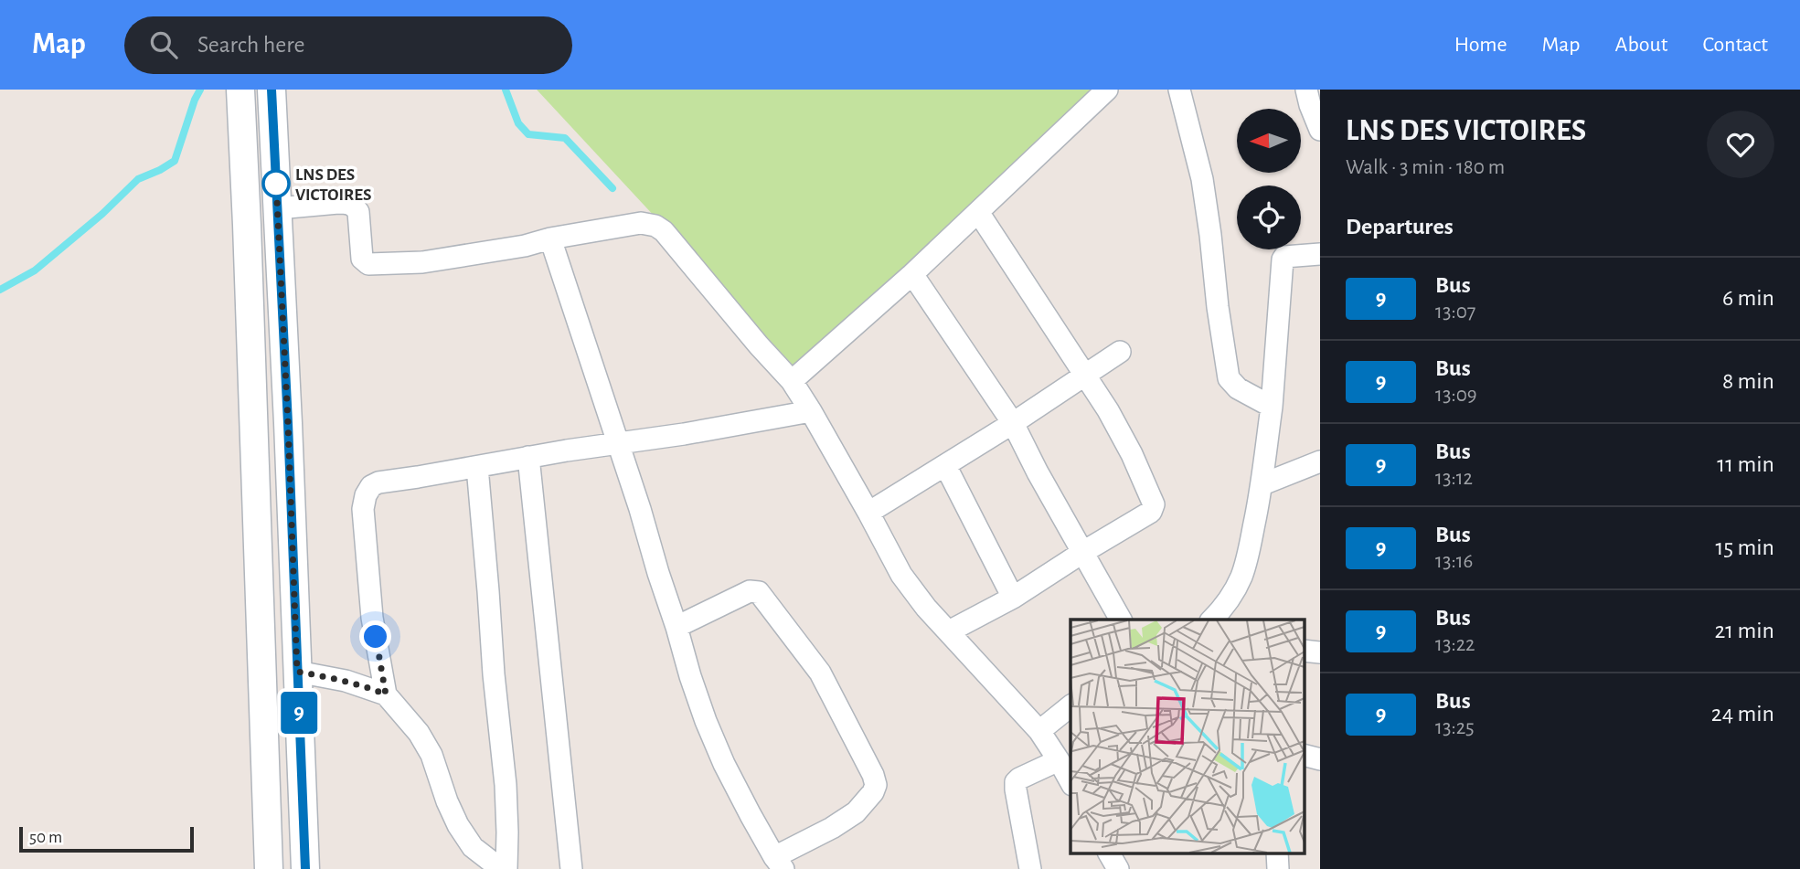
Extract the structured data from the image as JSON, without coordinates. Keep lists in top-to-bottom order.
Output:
{
  "places": ["LNS DES VICTOIRES"],
  "lines": ["bus line 9"],
  "scale_bar": "50 m",
  "north": "left",
  "page": {
    "header": "Map",
    "search": "Search here",
    "nav": [
      "Home",
      "Map",
      "About",
      "Contact"
    ],
    "on_map": "9",
    "heading": [
      ["LNS DES VICTOIRES", "Walk · 3 min · 180 m"],
      "Departures"
    ],
    "list": [
      {
        "mark": "9",
        "name": "Bus",
        "note": "13:07",
        "value": "6 min"
      },
      {
        "mark": "9",
        "name": "Bus",
        "note": "13:09",
        "value": "8 min"
      },
      {
        "mark": "9",
        "name": "Bus",
        "note": "13:12",
        "value": "11 min"
      },
      {
        "mark": "9",
        "name": "Bus",
        "note": "13:16",
        "value": "15 min"
      },
      {
        "mark": "9",
        "name": "Bus",
        "note": "13:22",
        "value": "21 min"
      },
      {
        "mark": "9",
        "name": "Bus",
        "note": "13:25",
        "value": "24 min"
      }
    ],
    "scale": "50 m"
  }
}
